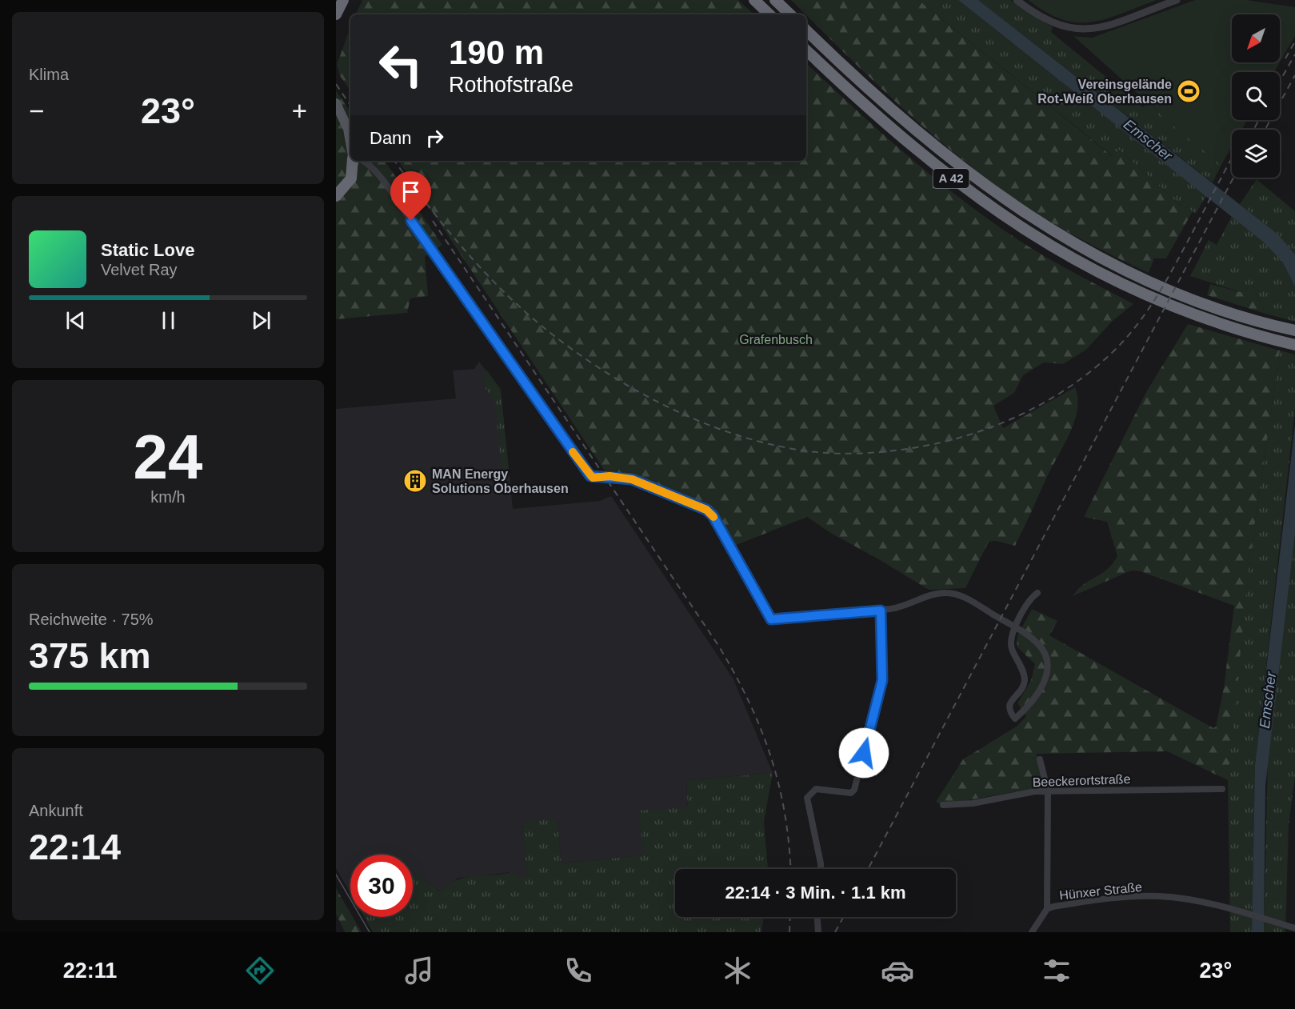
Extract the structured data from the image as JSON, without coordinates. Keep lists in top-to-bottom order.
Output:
{
  "streets": {
    "highway": ["A 42"],
    "street": ["Beeckerortstraße", "Hünxer Straße"]
  },
  "water": ["Emscher"],
  "parks": ["Grafenbusch"],
  "places": {
    "sports": ["Vereinsgelände Rot-Weiß Oberhausen"],
    "building": ["MAN Energy Solutions Oberhausen"]
  },
  "north": "bottom left",
  "page": {
    "tile": [
      "Klima",
      ["24", "km/h"],
      ["Reichweite · 75%", "375 km"],
      ["Ankunft", "22:14"]
    ],
    "turn": ["190 m", "Rothofstraße"],
    "heat": ["−", "23°", "+"],
    "then": "Dann",
    "song": ["Static Love", "Velvet Ray"],
    "limit": "30",
    "trip": "22:14 · 3 Min. · 1.1 km",
    "tabs": ["22:11", "23°"]
  }
}
